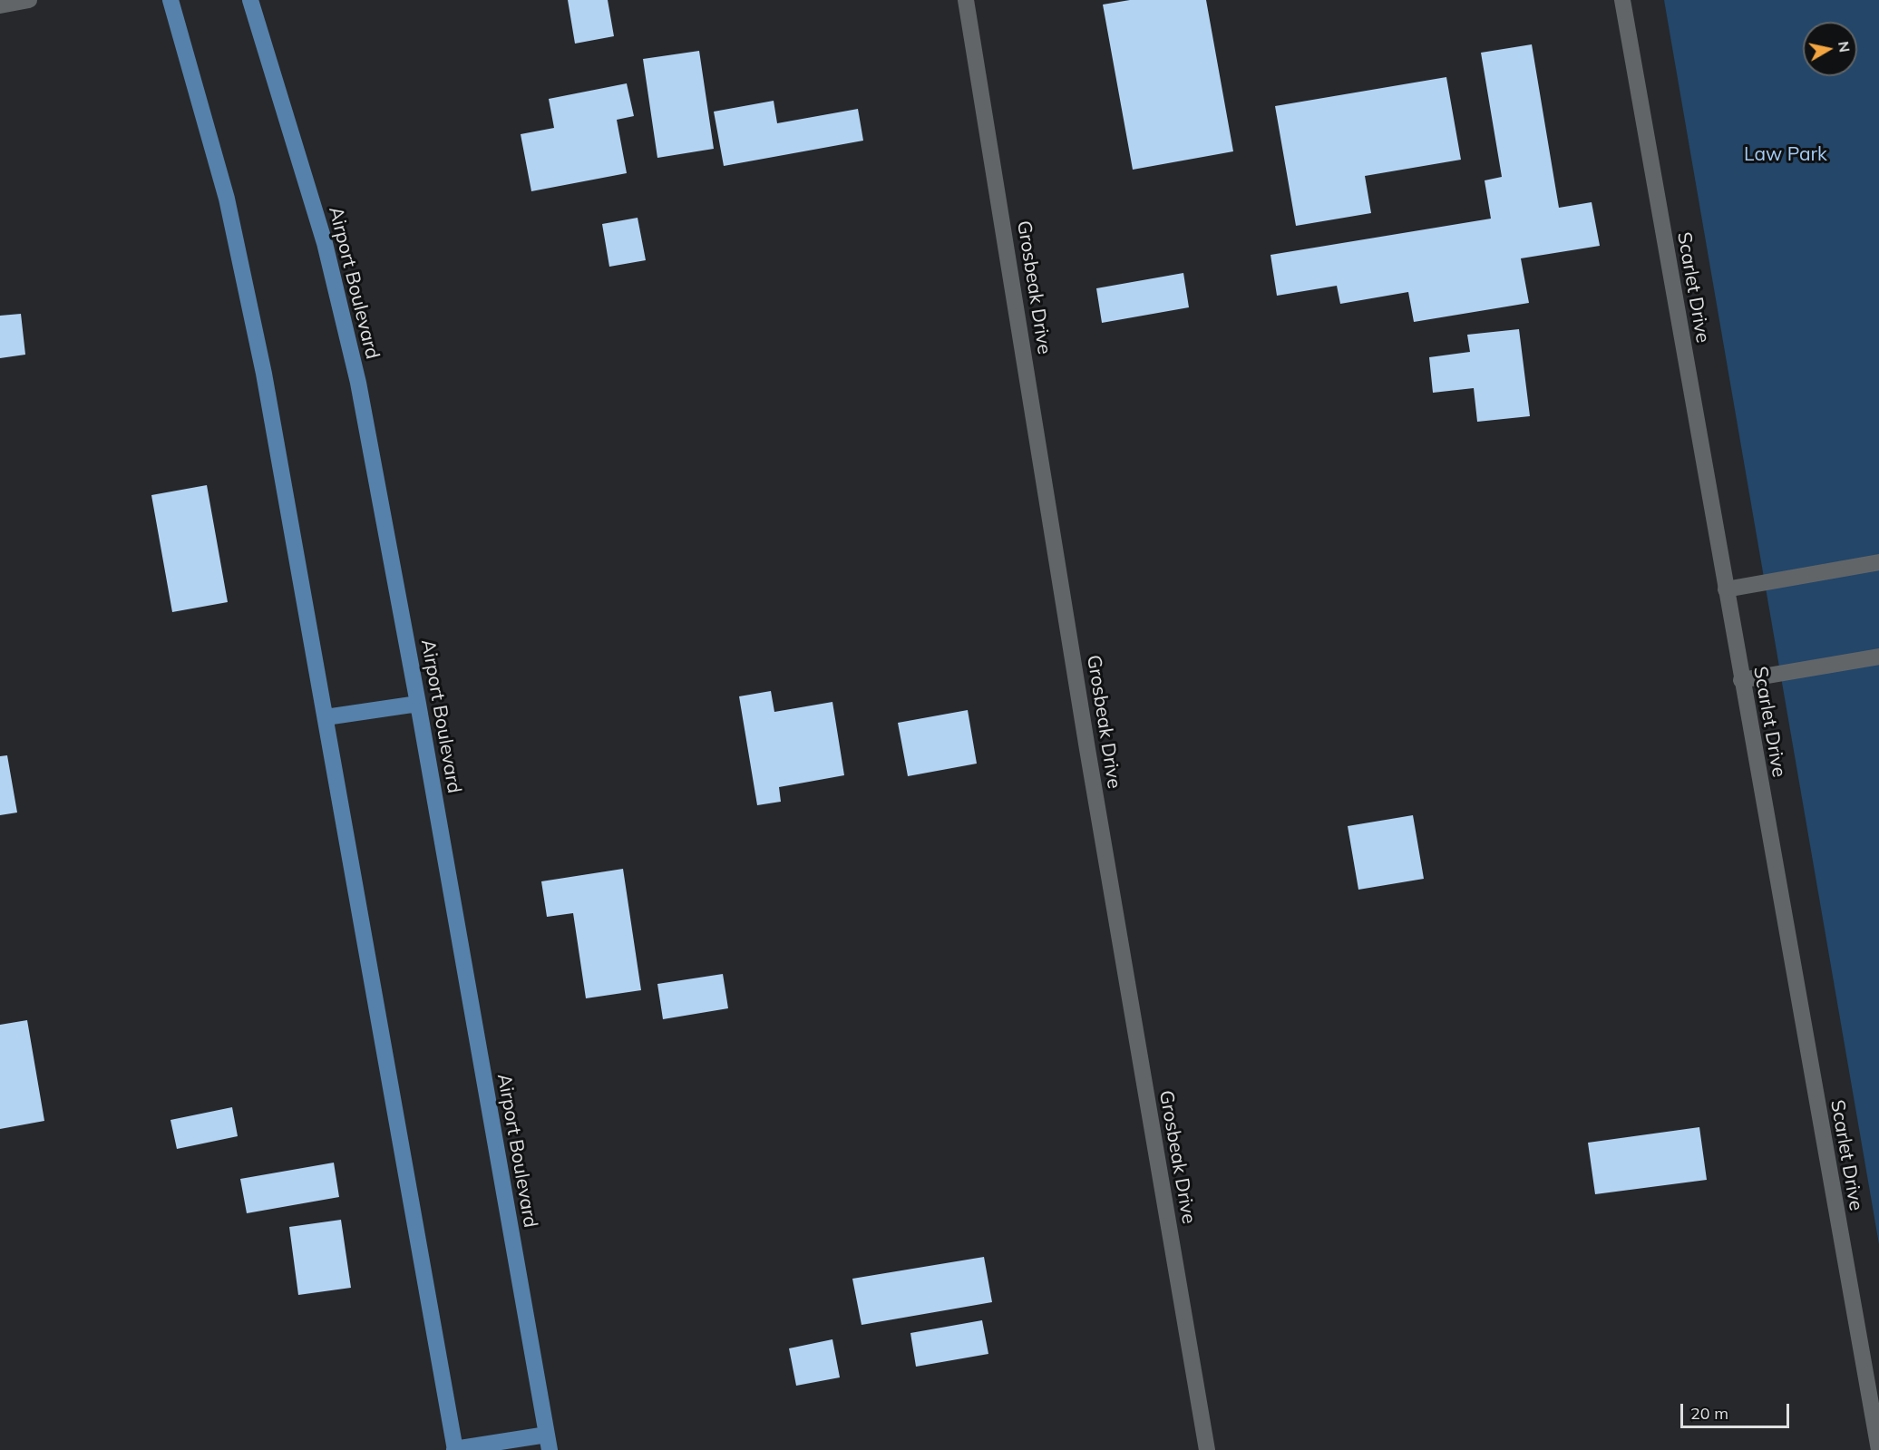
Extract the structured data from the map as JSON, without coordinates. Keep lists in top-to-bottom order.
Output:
{
  "streets": {
    "main road": ["Airport Boulevard"],
    "street": ["Grosbeak Drive", "Scarlet Drive"]
  },
  "parks": ["Law Park"],
  "scale_bar": "20 m",
  "north": "right"
}
